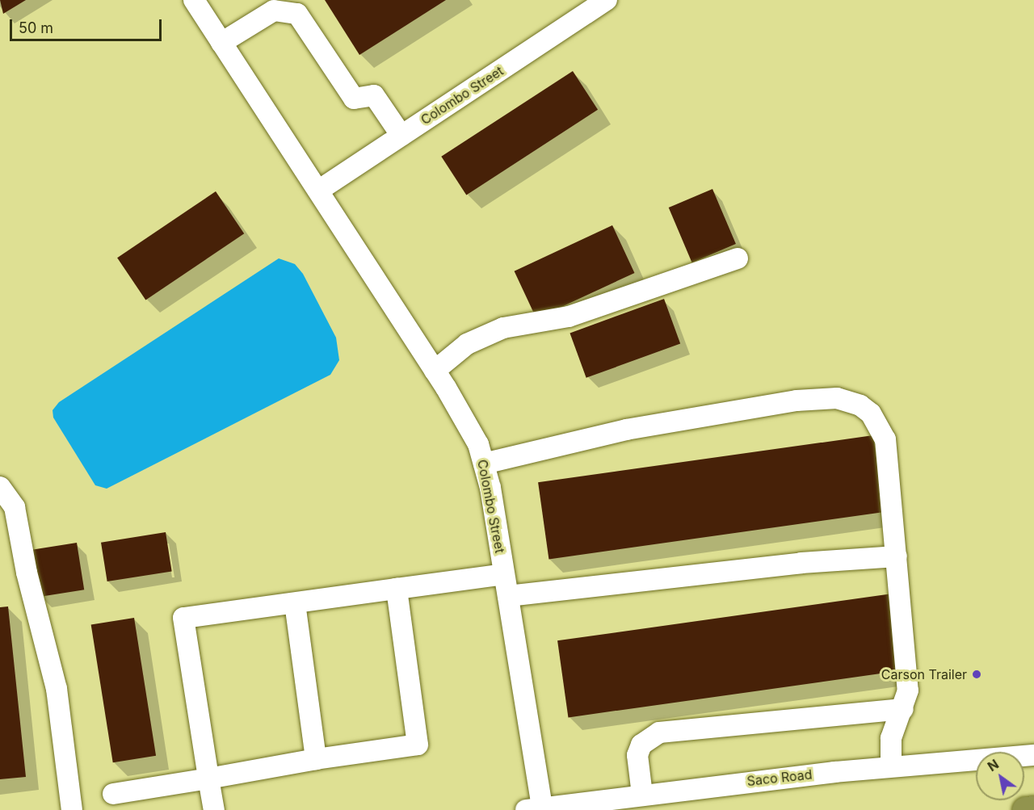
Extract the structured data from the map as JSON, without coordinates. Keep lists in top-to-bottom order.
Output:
{
  "streets": {
    "street": ["Colombo Street", "Saco Road"]
  },
  "crossings": [
    ["Colombo Street", "Saco Road"]
  ],
  "places": ["Carson Trailer"],
  "scale_bar": "50 m",
  "north": "top left"
}
